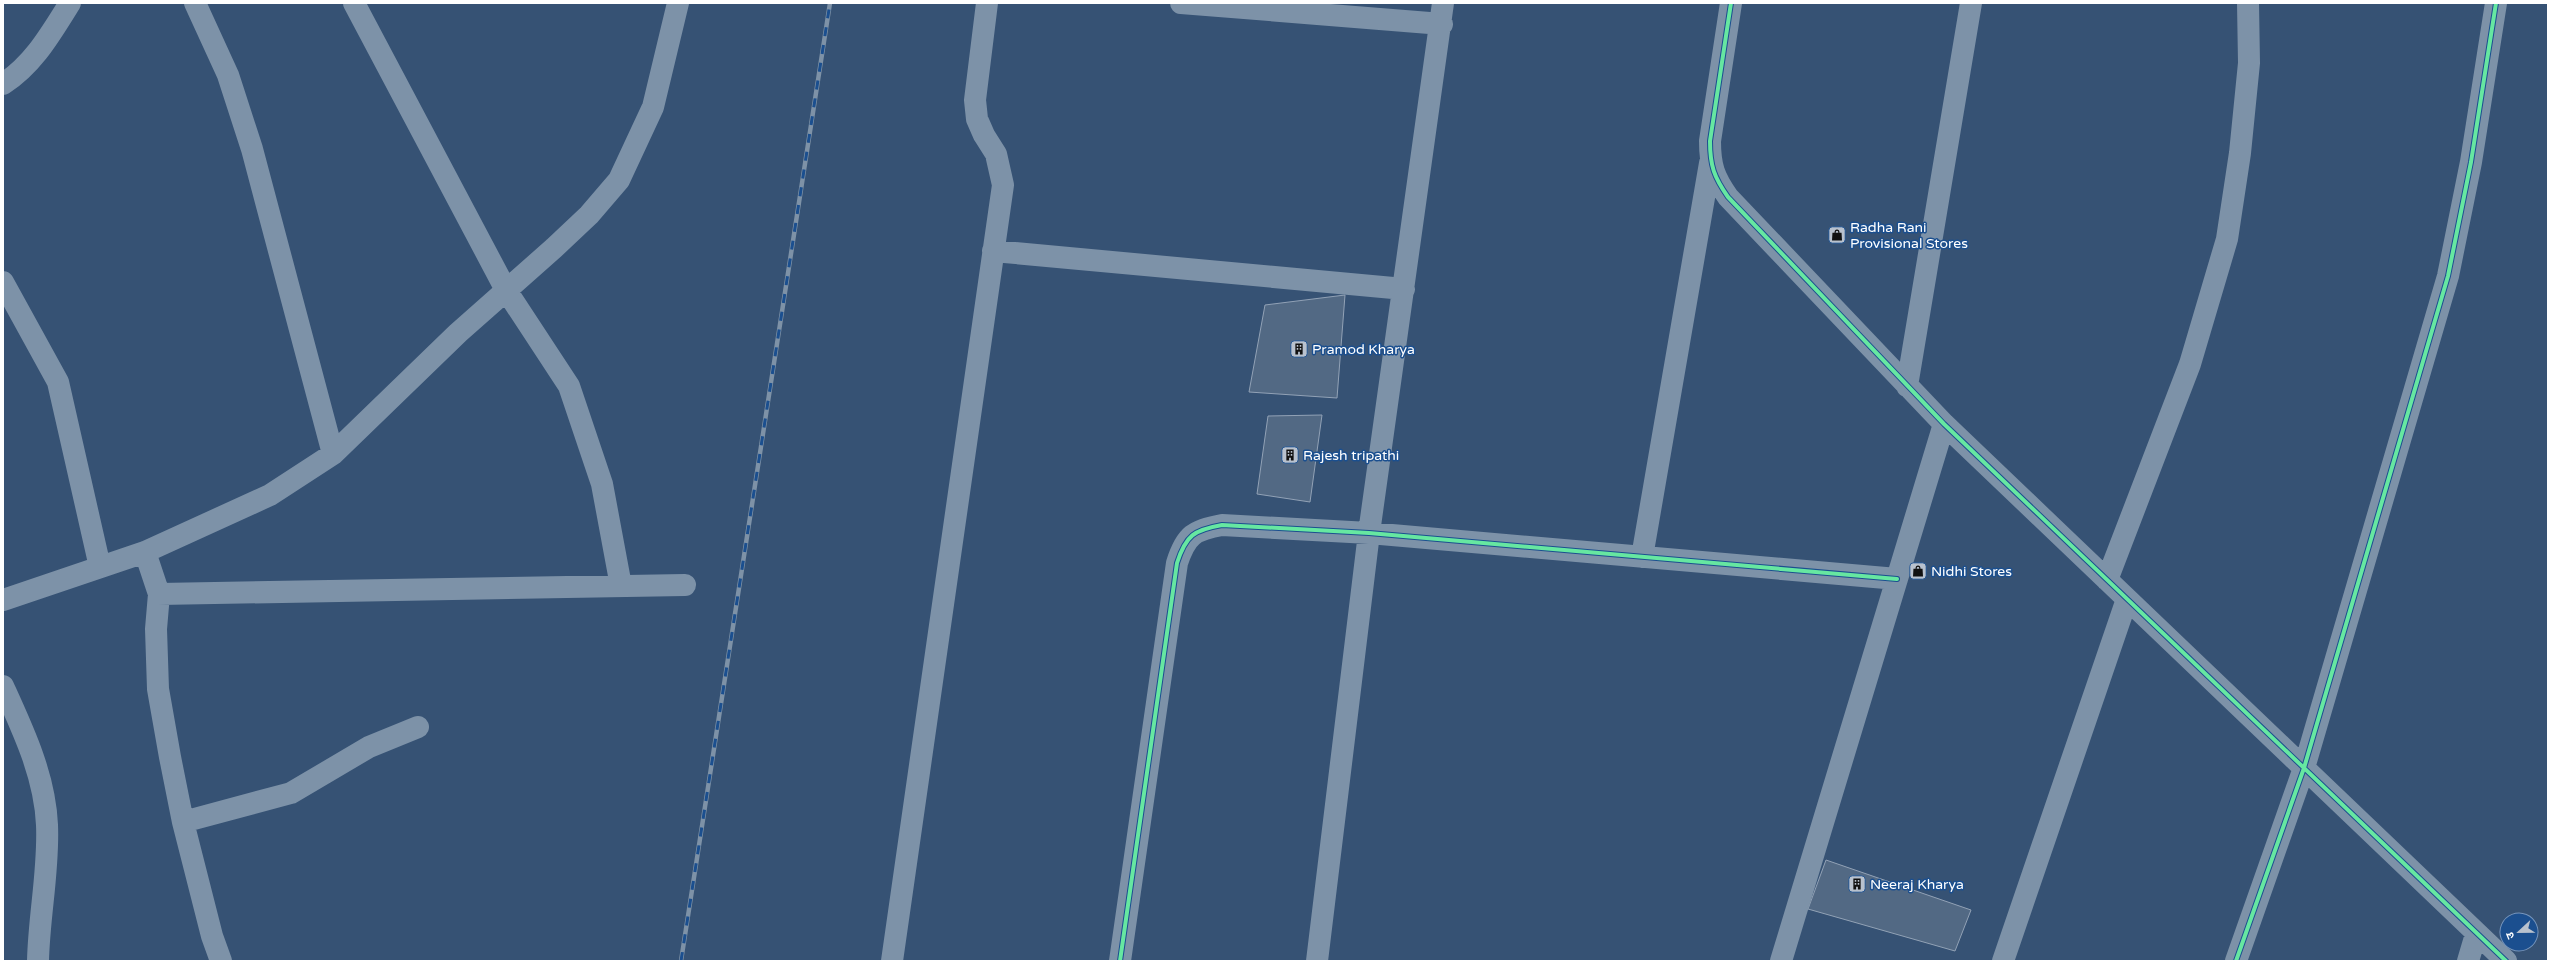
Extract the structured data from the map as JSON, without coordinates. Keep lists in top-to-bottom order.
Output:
{
  "places": {
    "shop": ["Radha Rani Provisional Stores", "Nidhi Stores"],
    "building": ["Pramod Kharya", "Rajesh tripathi", "Neeraj Kharya"]
  },
  "north": "left"
}
